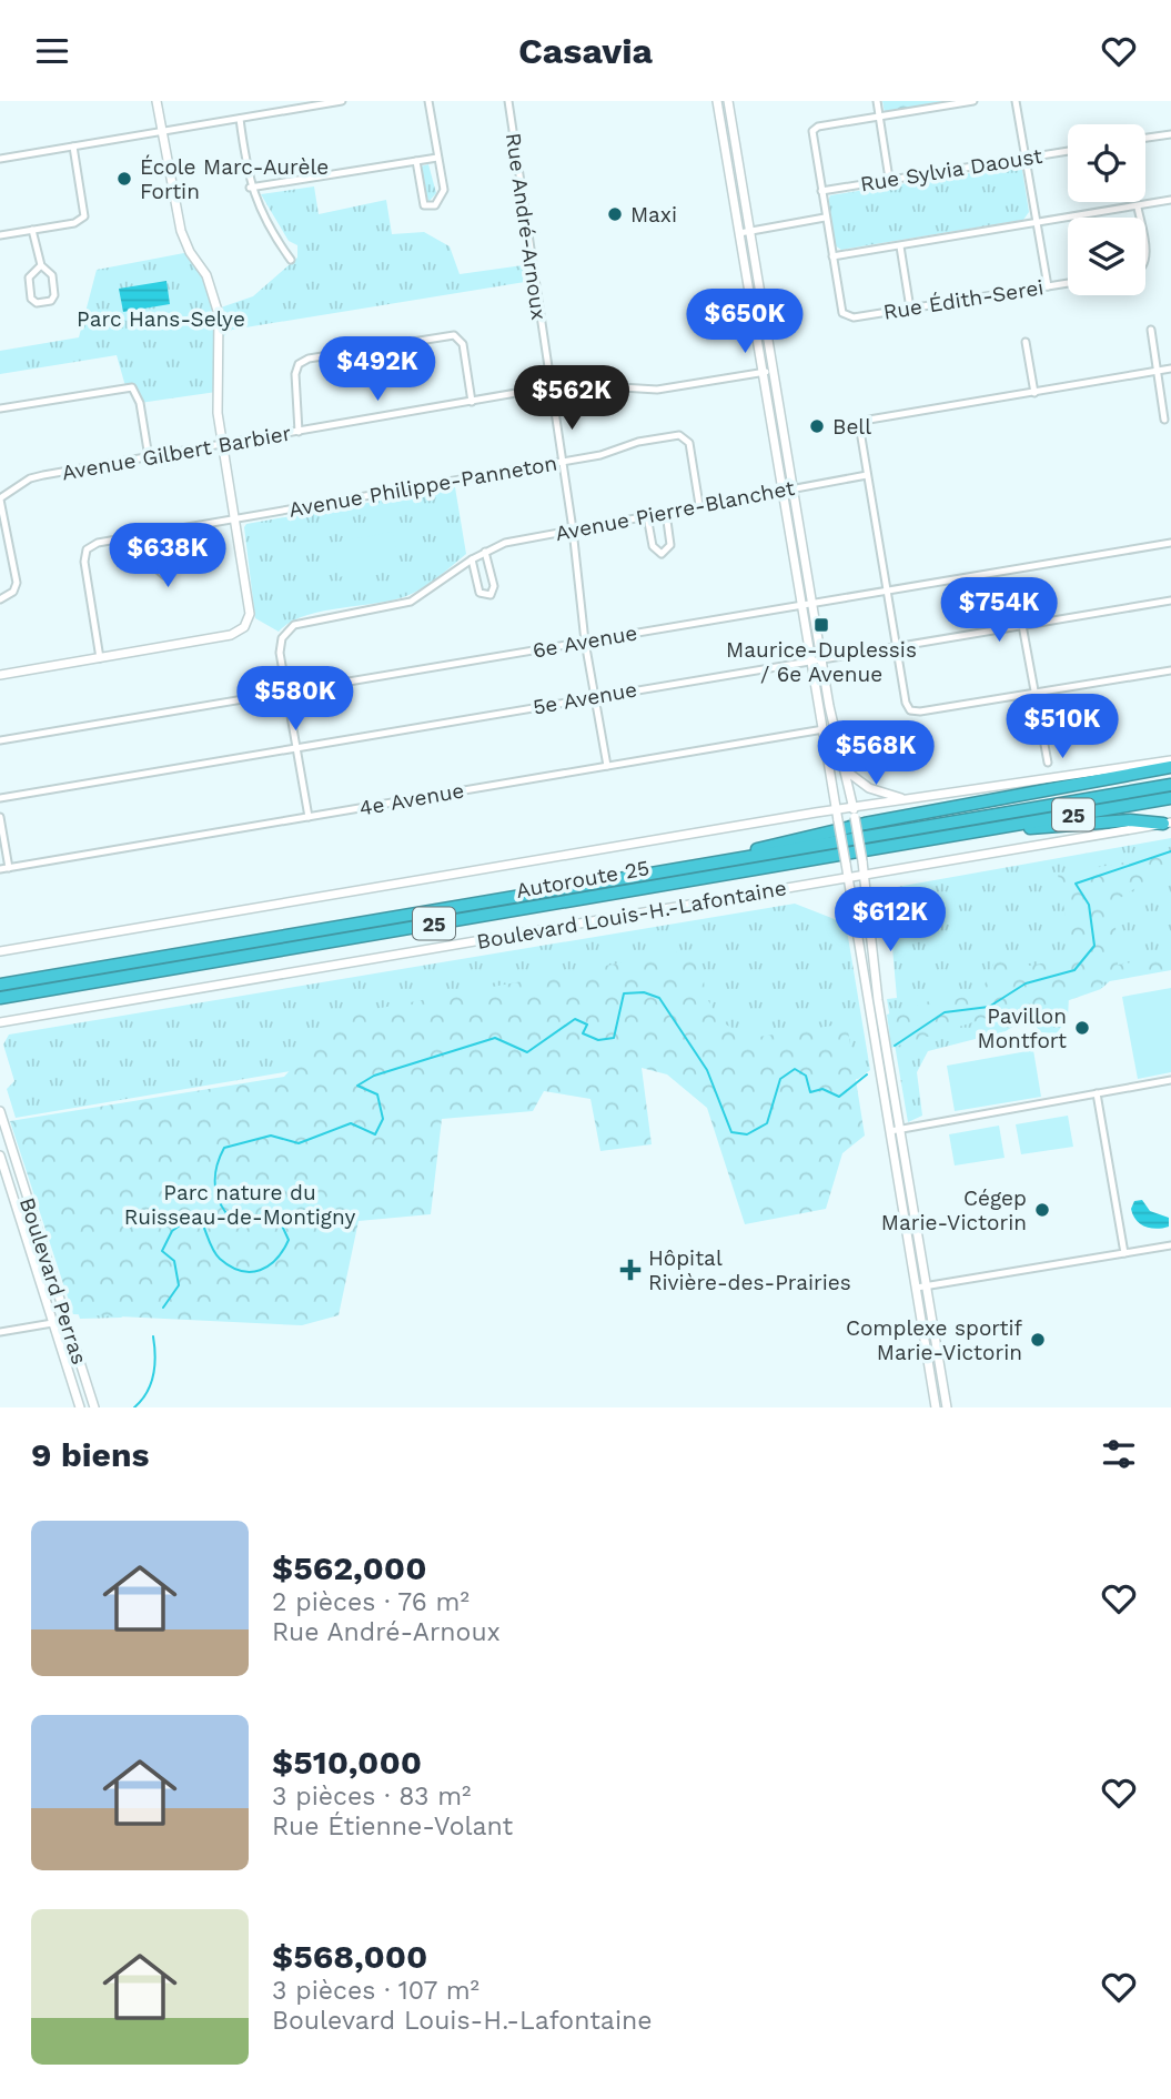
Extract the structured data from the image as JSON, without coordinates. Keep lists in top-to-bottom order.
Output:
{
  "streets": {
    "highway": ["25", "Autoroute 25"],
    "street": [
      "Rue Sylvia Daoust",
      "Rue André-Arnoux",
      "Rue Édith-Serei",
      "Avenue Gilbert Barbier",
      "Avenue Philippe-Panneton",
      "Avenue Pierre-Blanchet",
      "6e Avenue",
      "5e Avenue",
      "4e Avenue",
      "Boulevard Louis-H.-Lafontaine",
      "Boulevard Perras"
    ]
  },
  "crossings": [
    ["Rue André-Arnoux", "Avenue Gilbert Barbier"],
    ["Rue André-Arnoux", "Avenue Philippe-Panneton"],
    ["Rue André-Arnoux", "Avenue Pierre-Blanchet"],
    ["Rue André-Arnoux", "6e Avenue"],
    ["Rue André-Arnoux", "5e Avenue"],
    ["Rue André-Arnoux", "4e Avenue"],
    ["Avenue Philippe-Panneton", "Avenue Pierre-Blanchet"],
    ["Avenue Pierre-Blanchet", "6e Avenue"]
  ],
  "parks": ["Parc Hans-Selye", "Parc nature du Ruisseau-de-Montigny"],
  "places": {
    "other": [
      "École Marc-Aurèle Fortin",
      "Maxi",
      "Bell",
      "Pavillon Montfort",
      "Cégep Marie-Victorin",
      "Complexe sportif Marie-Victorin"
    ],
    "transit": ["Maurice-Duplessis / 6e Avenue"],
    "health": ["Hôpital Rivière-des-Prairies"]
  },
  "page": {
    "header": "Casavia",
    "price": [
      "$650K",
      "$492K",
      "$562K",
      "$638K",
      "$754K",
      "$580K",
      "$510K",
      "$568K",
      "$612K"
    ],
    "heading": "9 biens",
    "list": [
      {
        "name": "$562,000",
        "note": "2 pièces · 76 m² · Rue André-Arnoux"
      },
      {
        "name": "$510,000",
        "note": "3 pièces · 83 m² · Rue Étienne-Volant"
      },
      {
        "name": "$568,000",
        "note": "3 pièces · 107 m² · Boulevard Louis-H.-Lafontaine"
      }
    ]
  }
}
